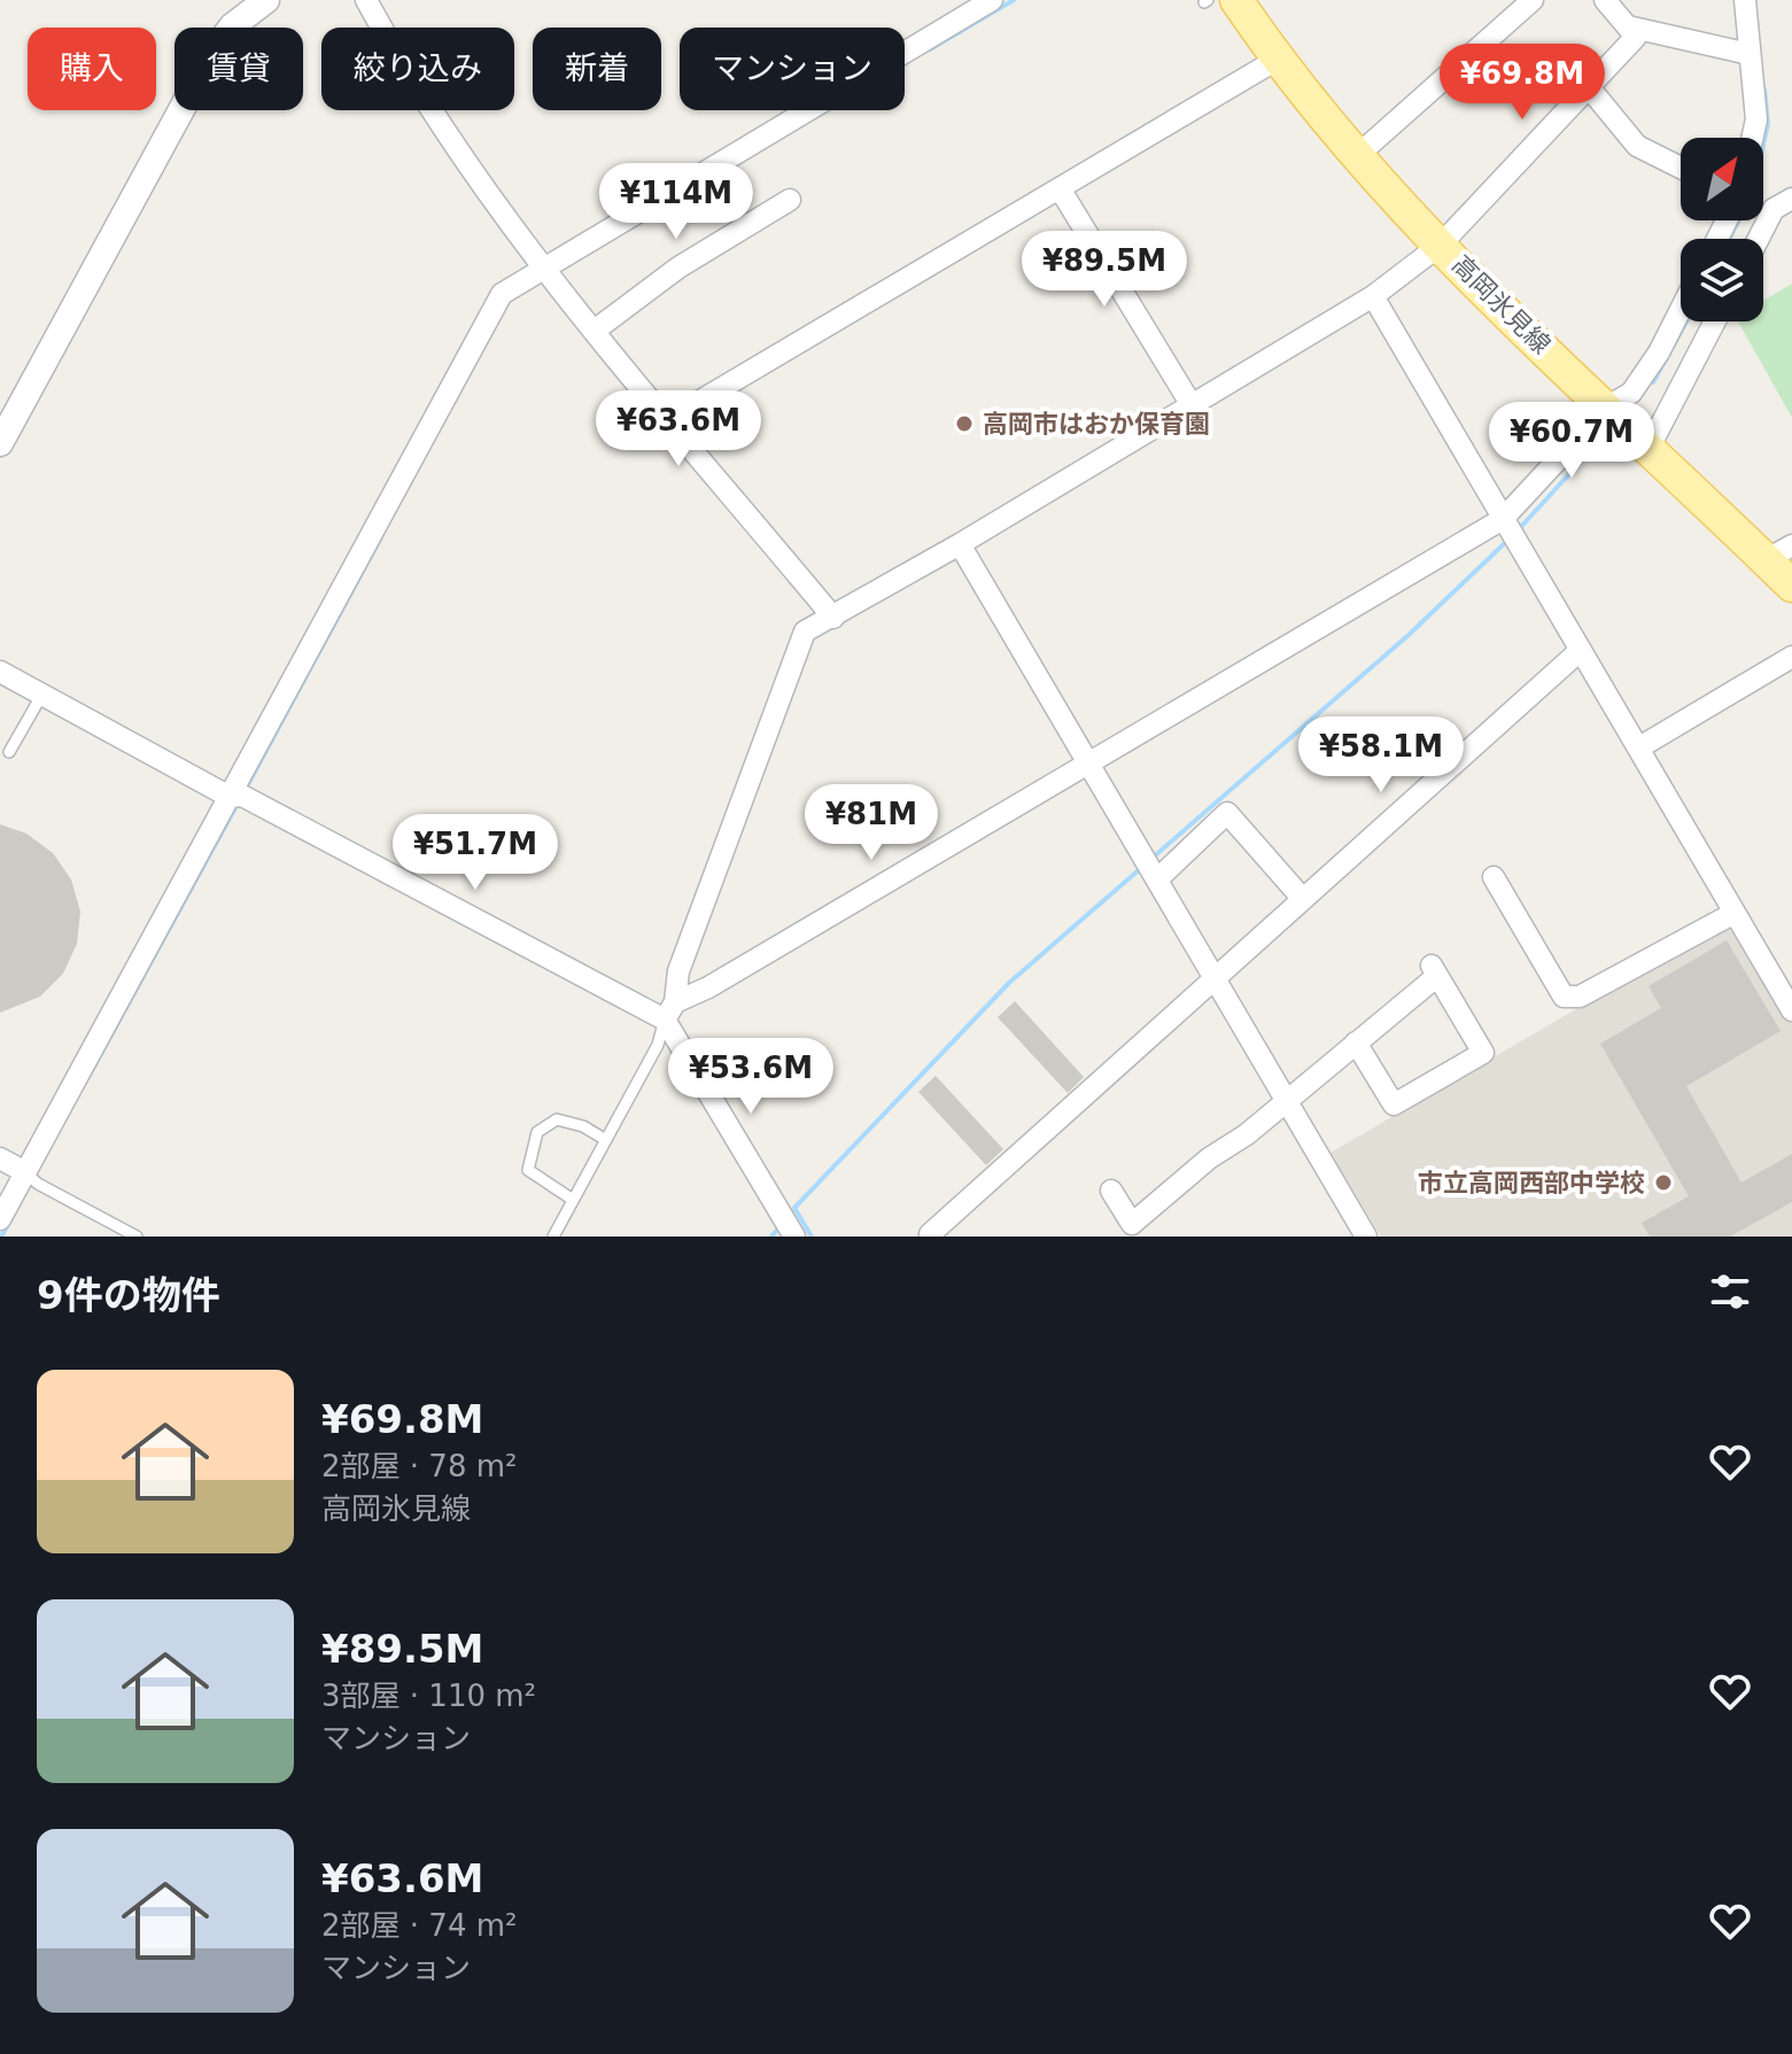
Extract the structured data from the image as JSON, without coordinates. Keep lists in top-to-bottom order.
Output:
{
  "streets": {
    "main road": ["高岡氷見線"]
  },
  "places": ["高岡市はおか保育園", "市立高岡西部中学校"],
  "north": "top right",
  "page": {
    "chip": [
      "購入",
      "賃貸",
      "絞り込み",
      "新着",
      "マンション"
    ],
    "price": [
      "¥69.8M",
      "¥114M",
      "¥89.5M",
      "¥63.6M",
      "¥60.7M",
      "¥58.1M",
      "¥81M",
      "¥51.7M",
      "¥53.6M"
    ],
    "heading": "9件の物件",
    "list": [
      {
        "name": "¥69.8M",
        "note": "2部屋 · 78 m² · 高岡氷見線"
      },
      {
        "name": "¥89.5M",
        "note": "3部屋 · 110 m² · マンション"
      },
      {
        "name": "¥63.6M",
        "note": "2部屋 · 74 m² · マンション"
      }
    ]
  }
}
